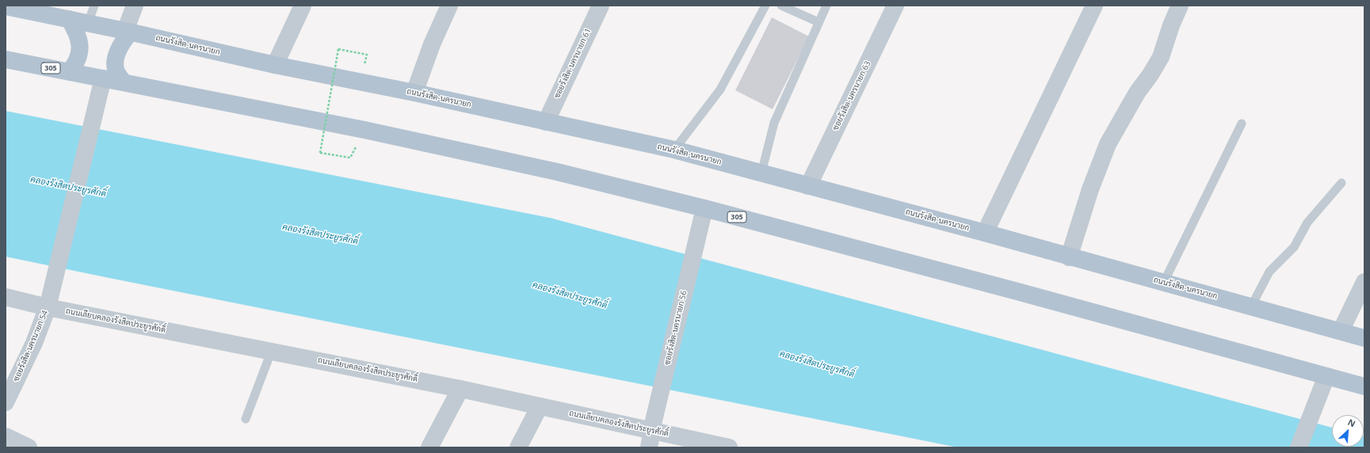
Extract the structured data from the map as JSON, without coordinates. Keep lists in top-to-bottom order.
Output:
{
  "streets": {
    "main road": ["ถนนรังสิต-นครนายก", "305"],
    "street": [
      "ซอยรังสิต-นครนายก 61",
      "ซอยรังสิต-นครนายก 63",
      "ถนนเลียบคลองรังสิตประยูรศักดิ์",
      "ซอยรังสิต-นครนายก 56",
      "ซอยรังสิต-นครนายก 54"
    ]
  },
  "crossings": [
    ["ถนนรังสิต-นครนายก", "ซอยรังสิต-นครนายก 61"],
    ["ถนนรังสิต-นครนายก", "ซอยรังสิต-นครนายก 63"],
    ["305", "ซอยรังสิต-นครนายก 56"],
    ["305", "ซอยรังสิต-นครนายก 54"],
    ["ถนนเลียบคลองรังสิตประยูรศักดิ์", "ซอยรังสิต-นครนายก 56"],
    ["ถนนเลียบคลองรังสิตประยูรศักดิ์", "ซอยรังสิต-นครนายก 54"]
  ],
  "water": ["คลองรังสิตประยูรศักดิ์"],
  "north": "top right"
}
